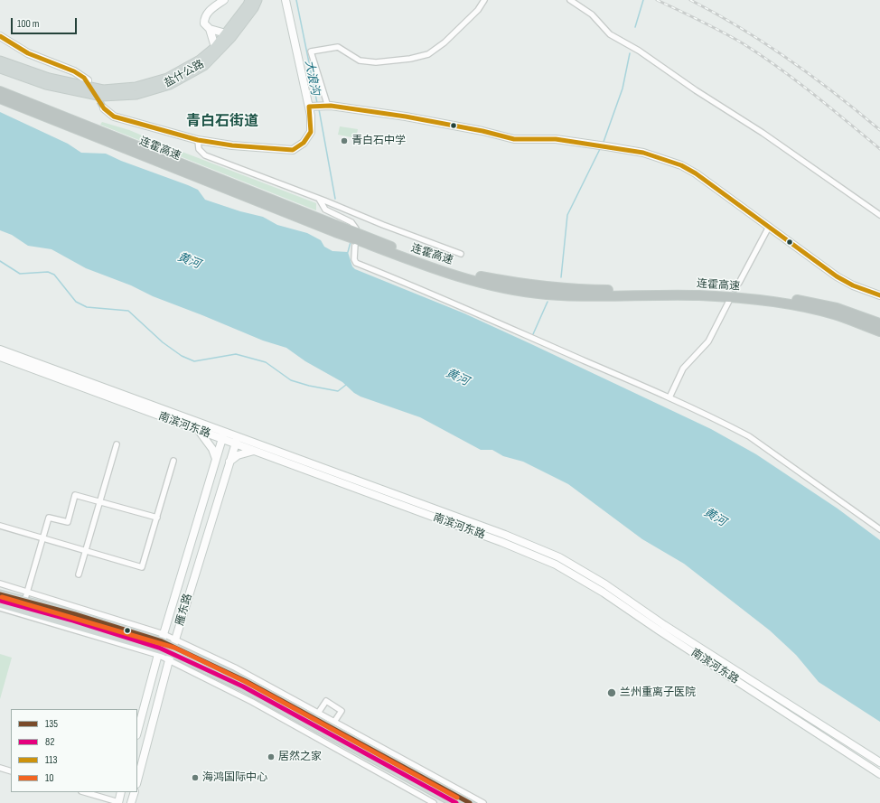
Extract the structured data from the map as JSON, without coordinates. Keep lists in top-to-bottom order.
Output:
{
  "streets": {
    "highway": ["连霍高速"],
    "main road": ["盐什公路", "南滨河东路", "雁东路"]
  },
  "crossings": [
    ["南滨河东路", "雁东路"]
  ],
  "districts": ["青白石街道"],
  "water": ["大浪沟", "黄河"],
  "places": [
    "青白石中学",
    "兰州重离子医院",
    "居然之家",
    "海鸿国际中心"
  ],
  "lines": [
    "transit line 113",
    "transit line 135",
    "transit line 10",
    "transit line 82"
  ],
  "legend": [
    "135",
    "82",
    "113",
    "10"
  ],
  "scale_bar": "100 m"
}
